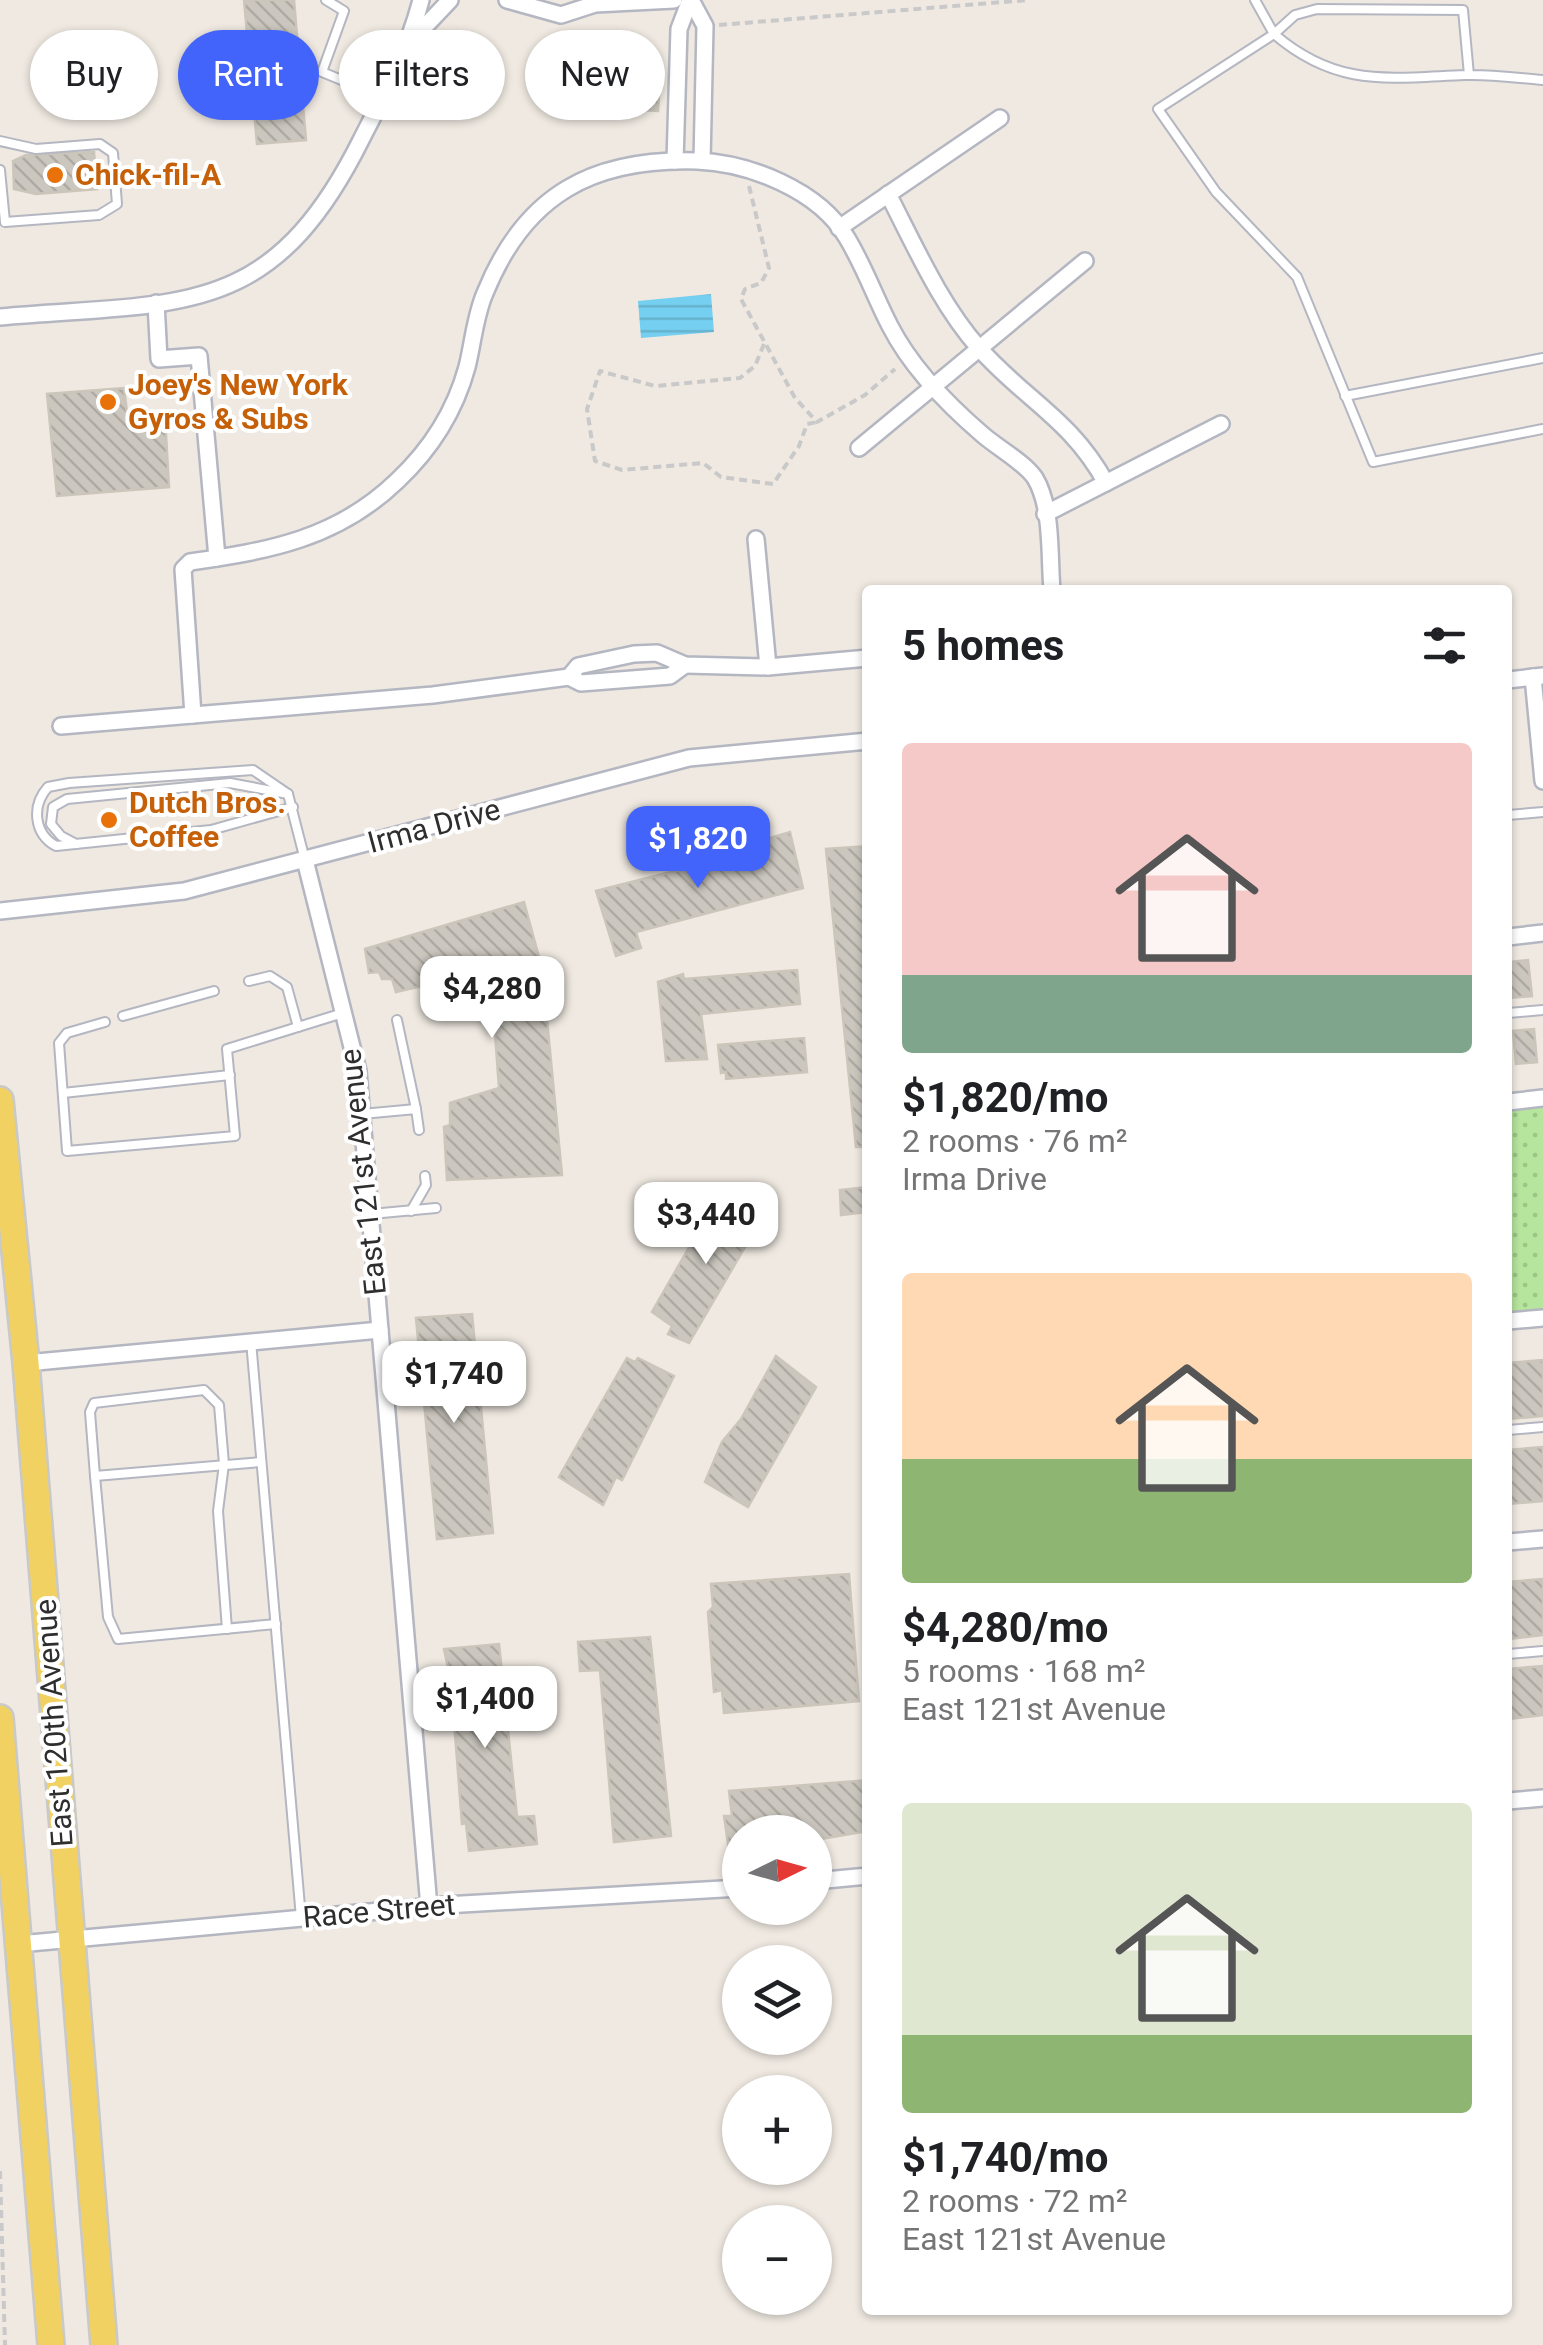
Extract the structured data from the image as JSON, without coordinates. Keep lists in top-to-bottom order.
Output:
{
  "streets": {
    "main road": ["East 120th Avenue"],
    "street": ["Irma Drive", "East 121st Avenue", "Race Street"]
  },
  "crossings": [
    ["Irma Drive", "East 121st Avenue"],
    ["East 121st Avenue", "Race Street"],
    ["East 120th Avenue", "Race Street"]
  ],
  "places": ["Chick-fil-A", "Joey's New York Gyros & Subs", "Dutch Bros. Coffee"],
  "north": "right",
  "page": {
    "chip": [
      "Buy",
      "Rent",
      "Filters",
      "New"
    ],
    "heading": "5 homes",
    "list": [
      {
        "name": "$1,820/mo",
        "note": "2 rooms · 76 m² · Irma Drive"
      },
      {
        "name": "$4,280/mo",
        "note": "5 rooms · 168 m² · East 121st Avenue"
      },
      {
        "name": "$1,740/mo",
        "note": "2 rooms · 72 m² · East 121st Avenue"
      }
    ],
    "price": [
      "$1,820",
      "$4,280",
      "$3,440",
      "$1,740",
      "$1,400"
    ],
    "map_buttons": ["+", "−"]
  }
}
